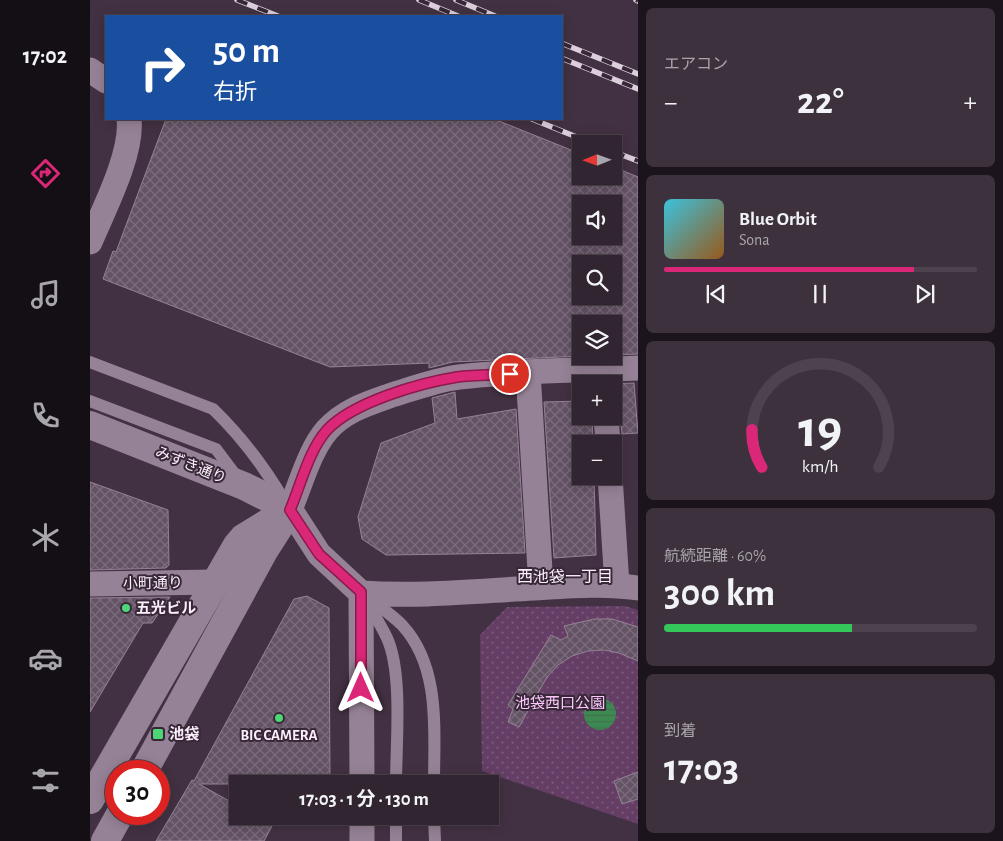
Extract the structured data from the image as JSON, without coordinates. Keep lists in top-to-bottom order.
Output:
{
  "streets": {
    "street": ["みずき通り", "小町通り"]
  },
  "districts": ["西池袋一丁目"],
  "parks": ["池袋西口公園"],
  "places": {
    "other": ["五光ビル", "BIC CAMERA"],
    "transit": ["池袋"]
  },
  "north": "left",
  "page": {
    "tabs": "17:02",
    "tile": [
      "エアコン",
      ["航続距離 · 60%", "300 km"],
      ["到着", "17:03"]
    ],
    "turn": ["50 m", "右折"],
    "heat": ["−", "22°", "+"],
    "map_buttons": ["+", "−"],
    "song": ["Blue Orbit", "Sona"],
    "limit": "30",
    "trip": "17:03 · 1 分 · 130 m",
    "gauge": ["19", "km/h"]
  }
}
